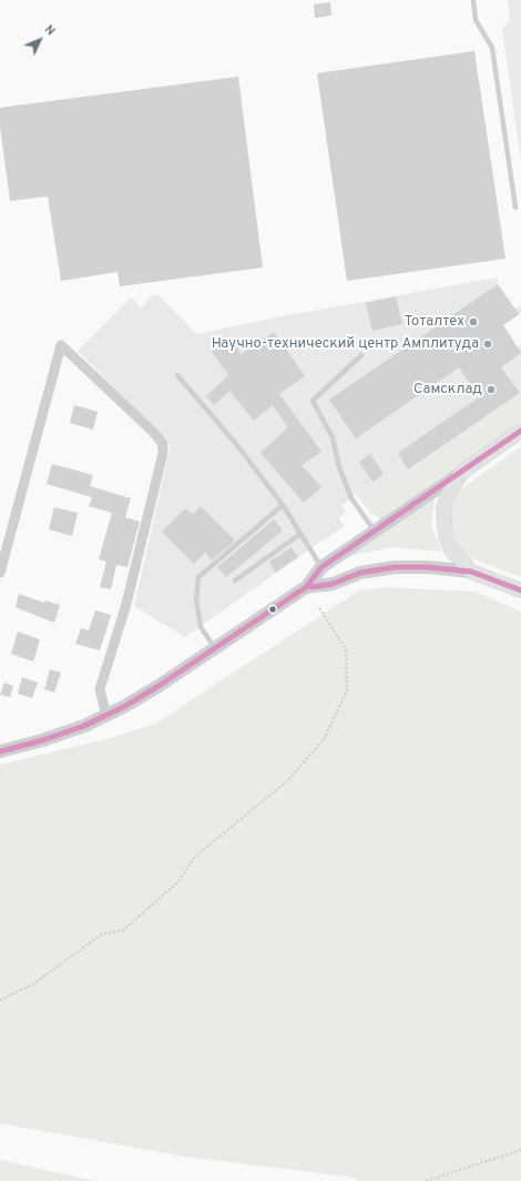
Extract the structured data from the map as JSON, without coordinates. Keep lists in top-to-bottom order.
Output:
{
  "places": ["Тоталтех", "Научно-технический центр Амплитуда", "Самсклад"],
  "north": "top right"
}
